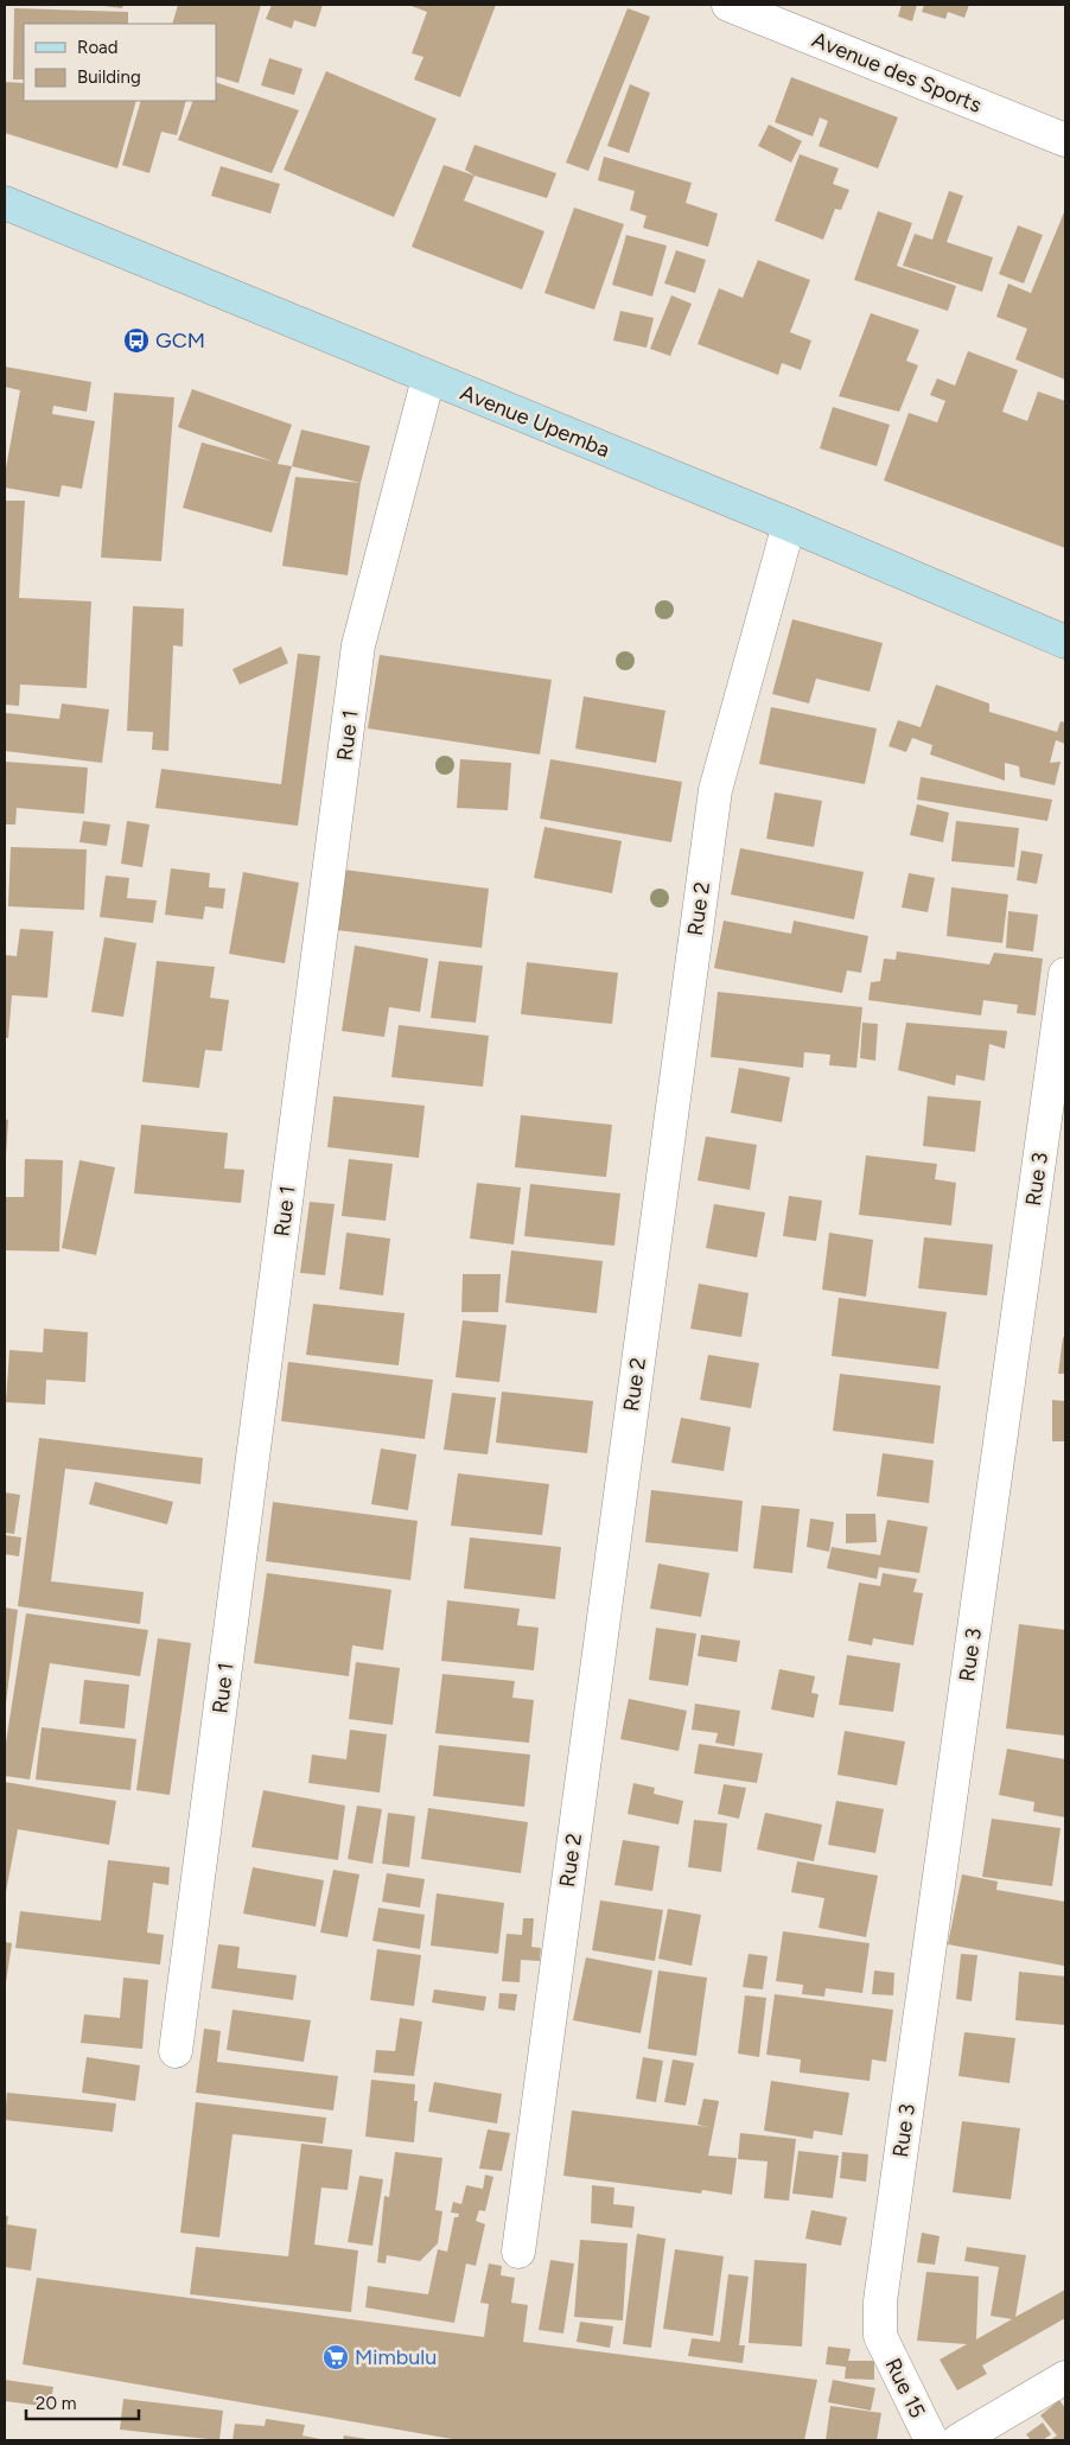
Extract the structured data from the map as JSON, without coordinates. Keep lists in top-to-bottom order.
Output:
{
  "streets": {
    "street": [
      "Avenue des Sports",
      "Avenue Upemba",
      "Rue 1",
      "Rue 2",
      "Rue 3",
      "Rue 15"
    ]
  },
  "crossings": [
    ["Avenue Upemba", "Rue 1"],
    ["Avenue Upemba", "Rue 2"],
    ["Rue 3", "Rue 15"]
  ],
  "places": {
    "bus stop": ["GCM"],
    "supermarket": ["Mimbulu"]
  },
  "legend": ["Road", "Building"],
  "scale_bar": "20 m"
}
